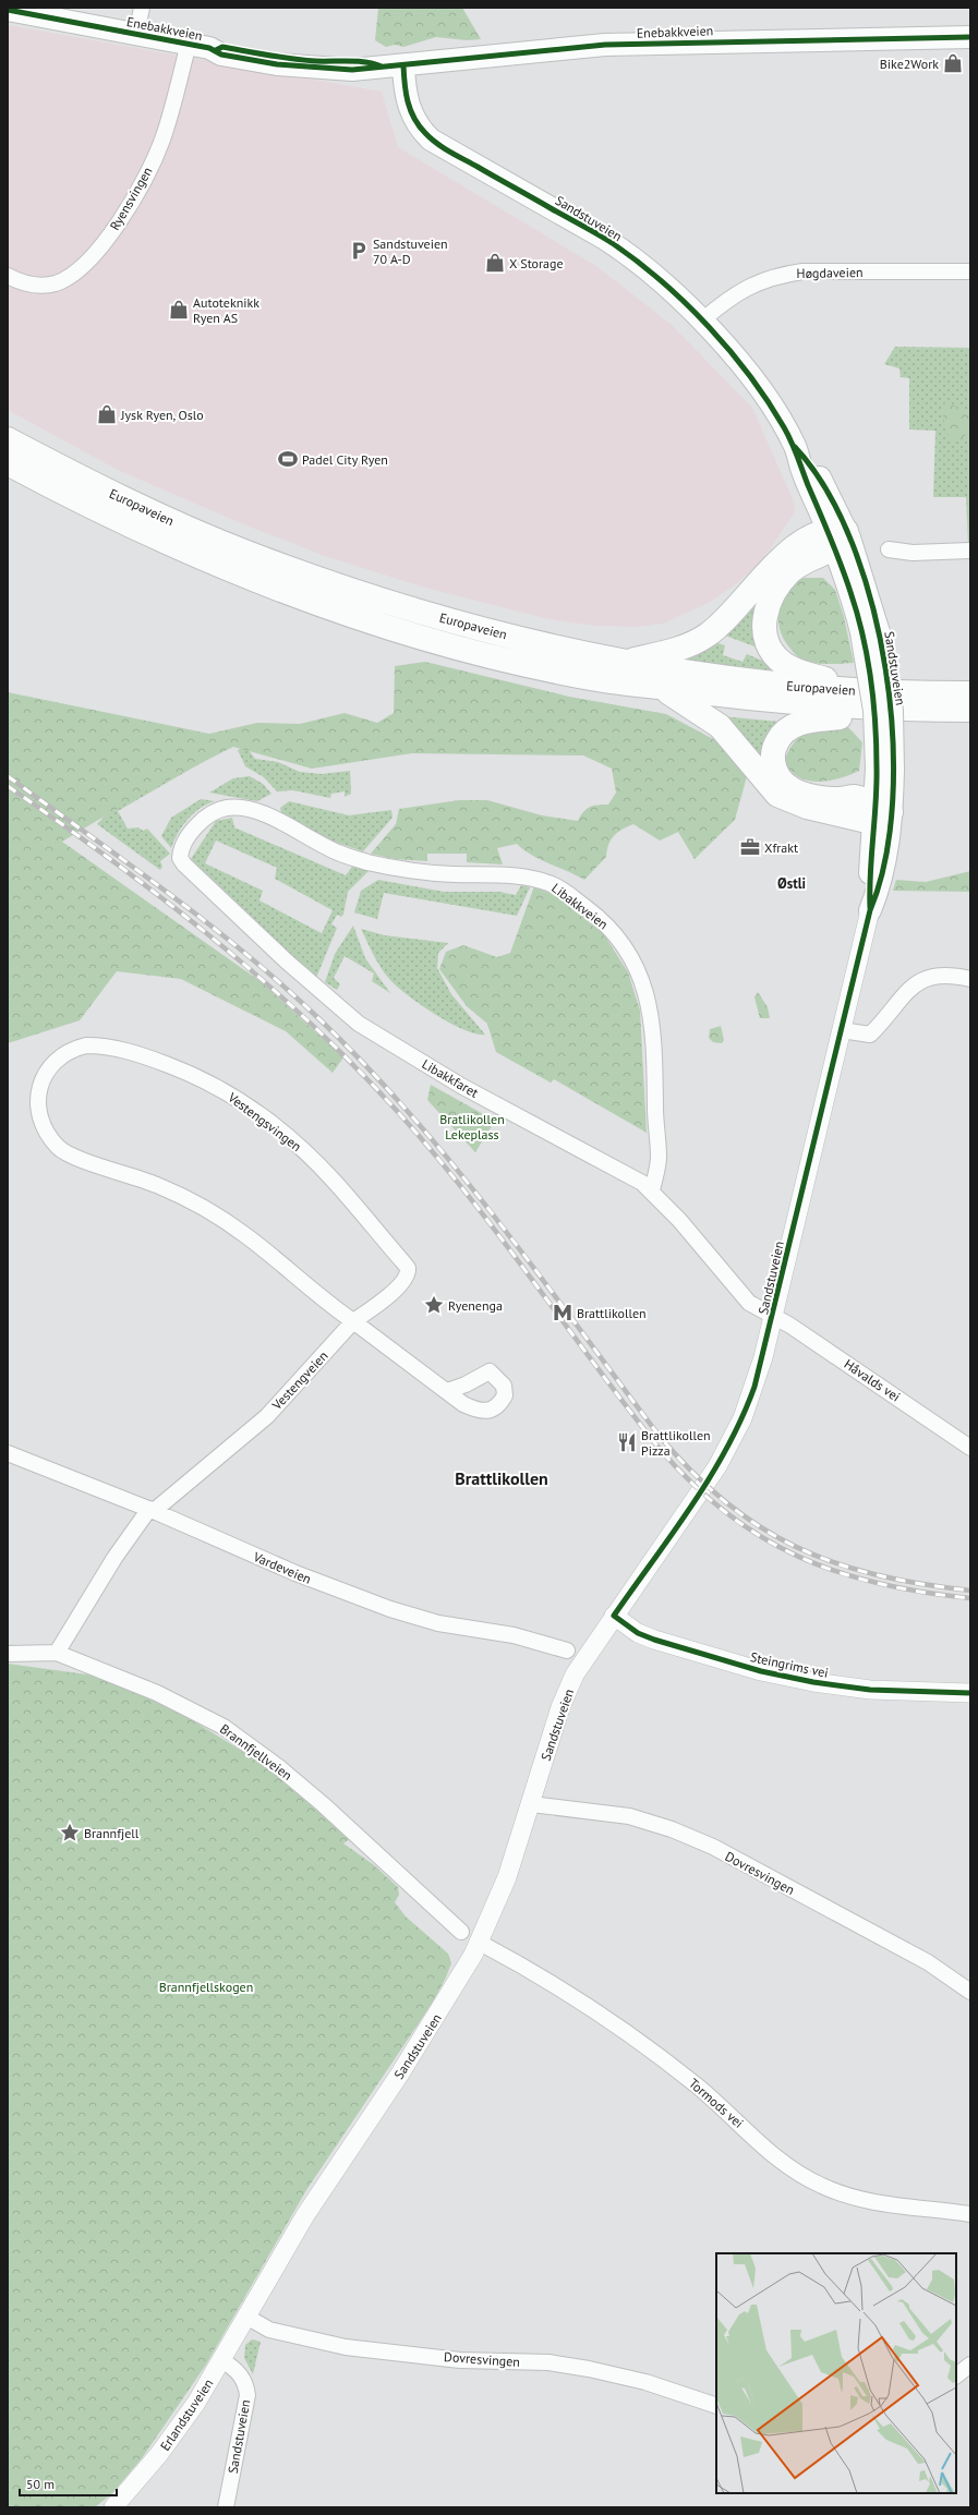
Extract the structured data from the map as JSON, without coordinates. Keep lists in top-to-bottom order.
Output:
{
  "streets": {
    "highway": ["Europaveien"],
    "main road": ["Enebakkveien", "Sandstuveien"],
    "street": [
      "Ryensvingen",
      "Høgdaveien",
      "Libakkveien",
      "Libakkfaret",
      "Vestengsvingen",
      "Vestengveien",
      "Håvalds vei",
      "Vardeveien",
      "Steingrims vei",
      "Brannfjellveien",
      "Dovresvingen",
      "Tormods vei",
      "Erlandstuveien"
    ]
  },
  "crossings": [
    ["Enebakkveien", "Ryensvingen"],
    ["Enebakkveien", "Sandstuveien"],
    ["Sandstuveien", "Høgdaveien"],
    ["Sandstuveien", "Libakkfaret"],
    ["Sandstuveien", "Håvalds vei"],
    ["Sandstuveien", "Steingrims vei"],
    ["Sandstuveien", "Dovresvingen"],
    ["Sandstuveien", "Tormods vei"],
    ["Sandstuveien", "Erlandstuveien"],
    ["Libakkveien", "Libakkfaret"],
    ["Libakkfaret", "Håvalds vei"],
    ["Vestengsvingen", "Vestengveien"],
    ["Vestengveien", "Vardeveien"],
    ["Vestengveien", "Brannfjellveien"]
  ],
  "districts": ["Østli", "Brattlikollen"],
  "parks": ["Bratlikollen Lekeplass", "Brannfjellskogen"],
  "places": {
    "shop": [
      "Bike2Work",
      "X Storage",
      "Autoteknikk Ryen AS",
      "Jysk Ryen, Oslo"
    ],
    "parking": ["Sandstuveien 70 A-D"],
    "sports": ["Padel City Ryen"],
    "office": ["Xfrakt"],
    "place": ["Ryenenga", "Brannfjell"],
    "metro station": ["Brattlikollen"],
    "restaurant": ["Brattlikollen Pizza"]
  },
  "scale_bar": "50 m"
}
